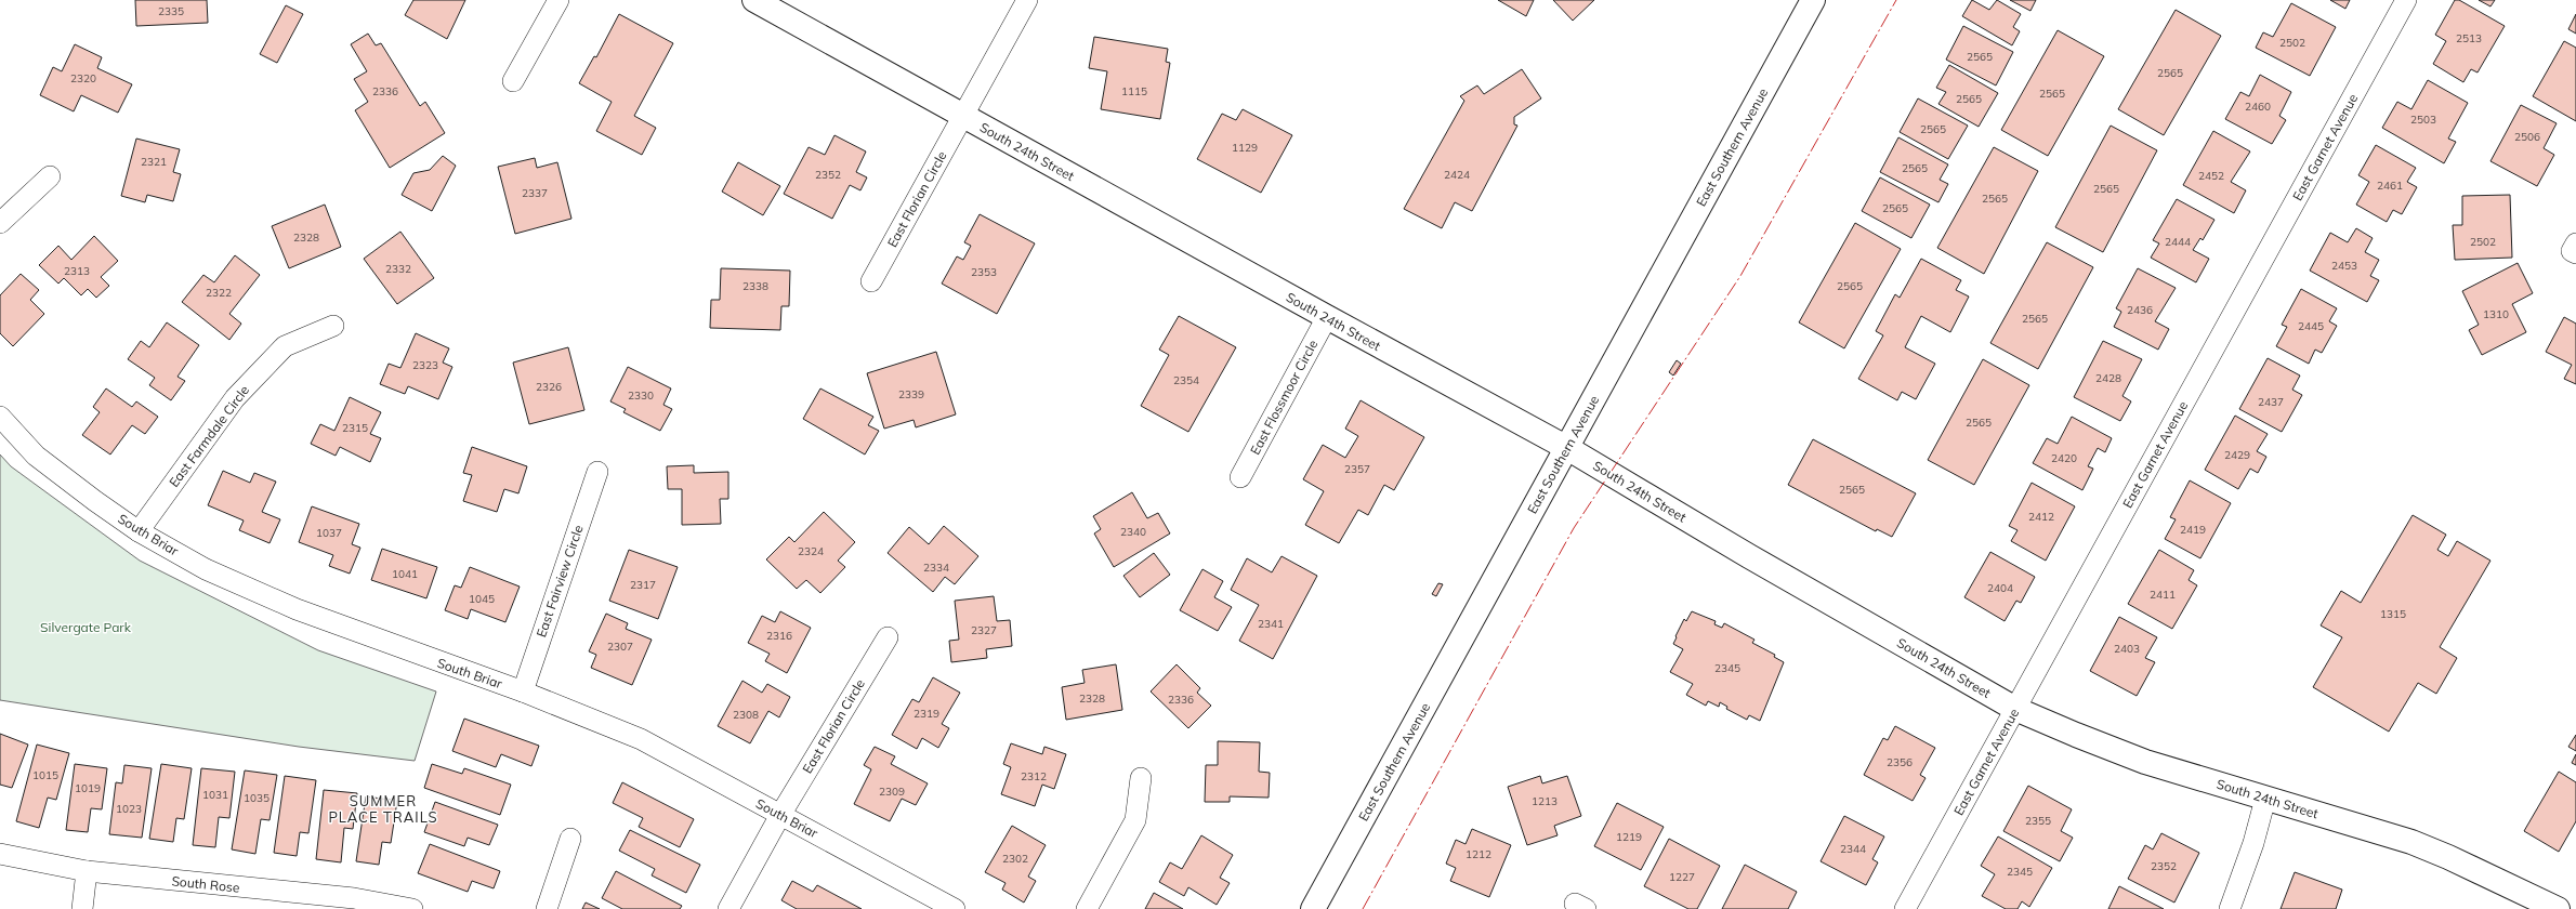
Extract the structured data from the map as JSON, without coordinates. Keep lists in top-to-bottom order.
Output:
{
  "streets": {
    "street": [
      "East Southern Avenue",
      "East Garnet Avenue",
      "South 24th Street",
      "East Florian Circle",
      "East Flossmoor Circle",
      "East Farmdale Circle",
      "South Briar",
      "East Fairview Circle",
      "South Rose"
    ]
  },
  "crossings": [
    ["East Southern Avenue", "South 24th Street"],
    ["East Garnet Avenue", "South 24th Street"],
    ["South 24th Street", "East Florian Circle"],
    ["South 24th Street", "East Flossmoor Circle"],
    ["East Florian Circle", "South Briar"],
    ["East Farmdale Circle", "South Briar"],
    ["South Briar", "East Fairview Circle"]
  ],
  "districts": ["SUMMER PLACE TRAILS"],
  "parks": ["Silvergate Park"],
  "house_numbers": [
    "2335",
    "2513",
    "2502",
    "2565",
    "2565",
    "2320",
    "2336",
    "1115",
    "2565",
    "2565",
    "2460",
    "2503",
    "2565",
    "2506",
    "1129",
    "2321",
    "2565",
    "2352",
    "2424",
    "2452",
    "2461",
    "2565",
    "2337",
    "2565",
    "2565",
    "2328",
    "2444",
    "2502",
    "2453",
    "2332",
    "2313",
    "2353",
    "2338",
    "2565",
    "2322",
    "2436",
    "1310",
    "2565",
    "2445",
    "2323",
    "2428",
    "2354",
    "2326",
    "2339",
    "2330",
    "2437",
    "2565",
    "2315",
    "2429",
    "2420",
    "2357",
    "2565",
    "2412",
    "2419",
    "2340",
    "1037",
    "2324",
    "2334",
    "1041",
    "2317",
    "2404",
    "2411",
    "1045",
    "1315",
    "2341",
    "2327",
    "2316",
    "2307",
    "2403",
    "2345",
    "2328",
    "2336",
    "2319",
    "2308",
    "2356",
    "1015",
    "2312",
    "1019",
    "2309",
    "1031",
    "1035",
    "1213",
    "1023",
    "2355",
    "1219",
    "2344",
    "1212",
    "2302",
    "2352",
    "2345",
    "1227"
  ]
}
